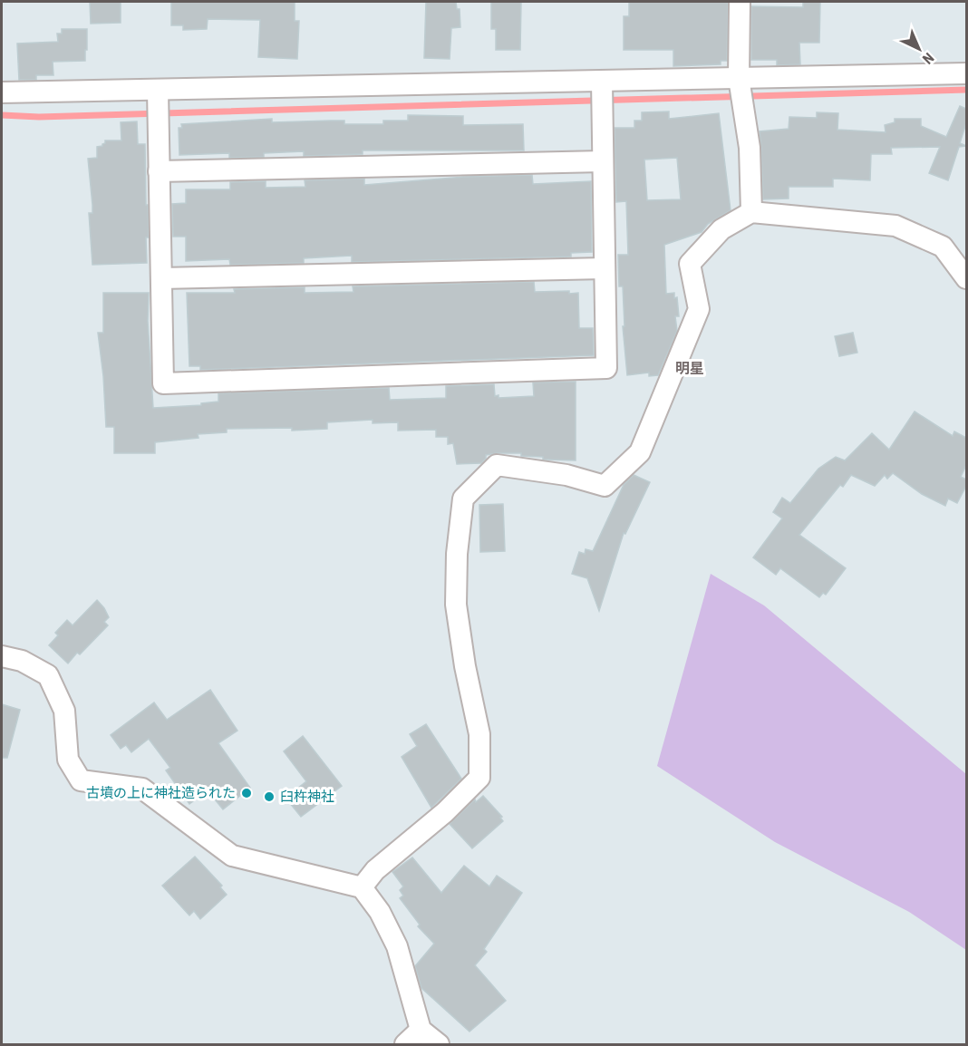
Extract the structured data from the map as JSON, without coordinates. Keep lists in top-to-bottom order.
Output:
{
  "districts": ["明星"],
  "places": ["古墳の上に神社造られた", "臼杵神社"],
  "north": "bottom right"
}
